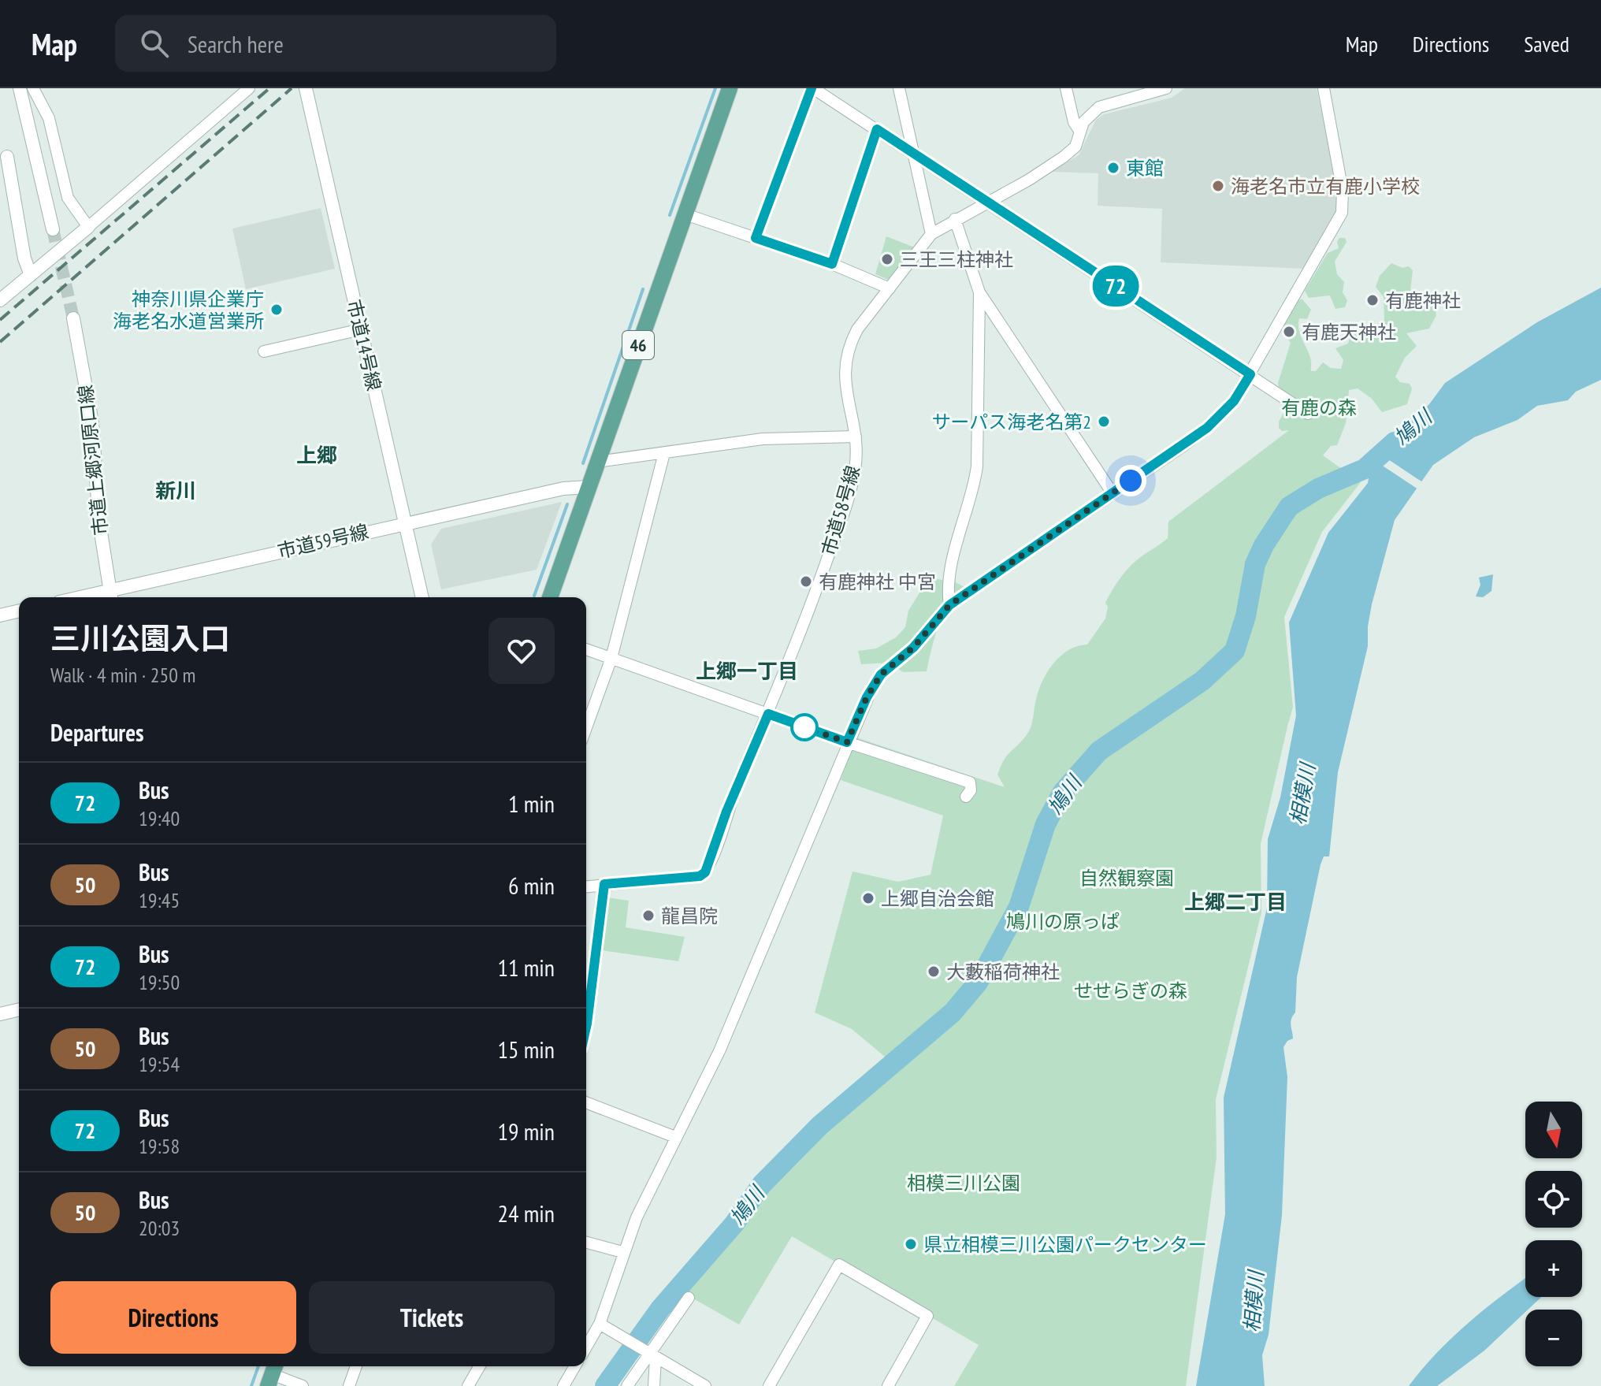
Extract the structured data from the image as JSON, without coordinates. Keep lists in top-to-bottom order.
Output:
{
  "streets": {
    "main road": ["46"],
    "street": [
      "市道14号線",
      "市道上郷河原口線",
      "市道58号線",
      "市道59号線"
    ]
  },
  "crossings": [
    ["市道14号線", "市道59号線"],
    ["46", "市道59号線"],
    ["市道上郷河原口線", "市道59号線"]
  ],
  "districts": [
    "上郷",
    "新川",
    "上郷一丁目",
    "上郷二丁目"
  ],
  "water": ["鳩川", "相模川"],
  "parks": [
    "有鹿の森",
    "自然観察園",
    "鳩川の原っぱ",
    "せせらぎの森",
    "相模三川公園"
  ],
  "places": [
    "東館",
    "海老名市立有鹿小学校",
    "三王三柱神社",
    "有鹿神社",
    "神奈川県企業庁 海老名水道営業所",
    "有鹿天神社",
    "サーパス海老名第2",
    "有鹿神社 中宮",
    "上郷自治会館",
    "龍昌院",
    "大藪稲荷神社",
    "県立相模三川公園パークセンター"
  ],
  "lines": ["bus line 72"],
  "north": "bottom",
  "page": {
    "header": "Map",
    "search": "Search here",
    "nav": ["Map", "Directions", "Saved"],
    "on_map": "72",
    "heading": [
      ["三川公園入口", "Walk · 4 min · 250 m"],
      "Departures"
    ],
    "list": [
      {
        "mark": "72",
        "name": "Bus",
        "note": "19:40",
        "value": "1 min"
      },
      {
        "mark": "50",
        "name": "Bus",
        "note": "19:45",
        "value": "6 min"
      },
      {
        "mark": "72",
        "name": "Bus",
        "note": "19:50",
        "value": "11 min"
      },
      {
        "mark": "50",
        "name": "Bus",
        "note": "19:54",
        "value": "15 min"
      },
      {
        "mark": "72",
        "name": "Bus",
        "note": "19:58",
        "value": "19 min"
      },
      {
        "mark": "50",
        "name": "Bus",
        "note": "20:03",
        "value": "24 min"
      }
    ],
    "map_buttons": ["+", "−"],
    "buttons": ["Directions", "Tickets"]
  }
}
